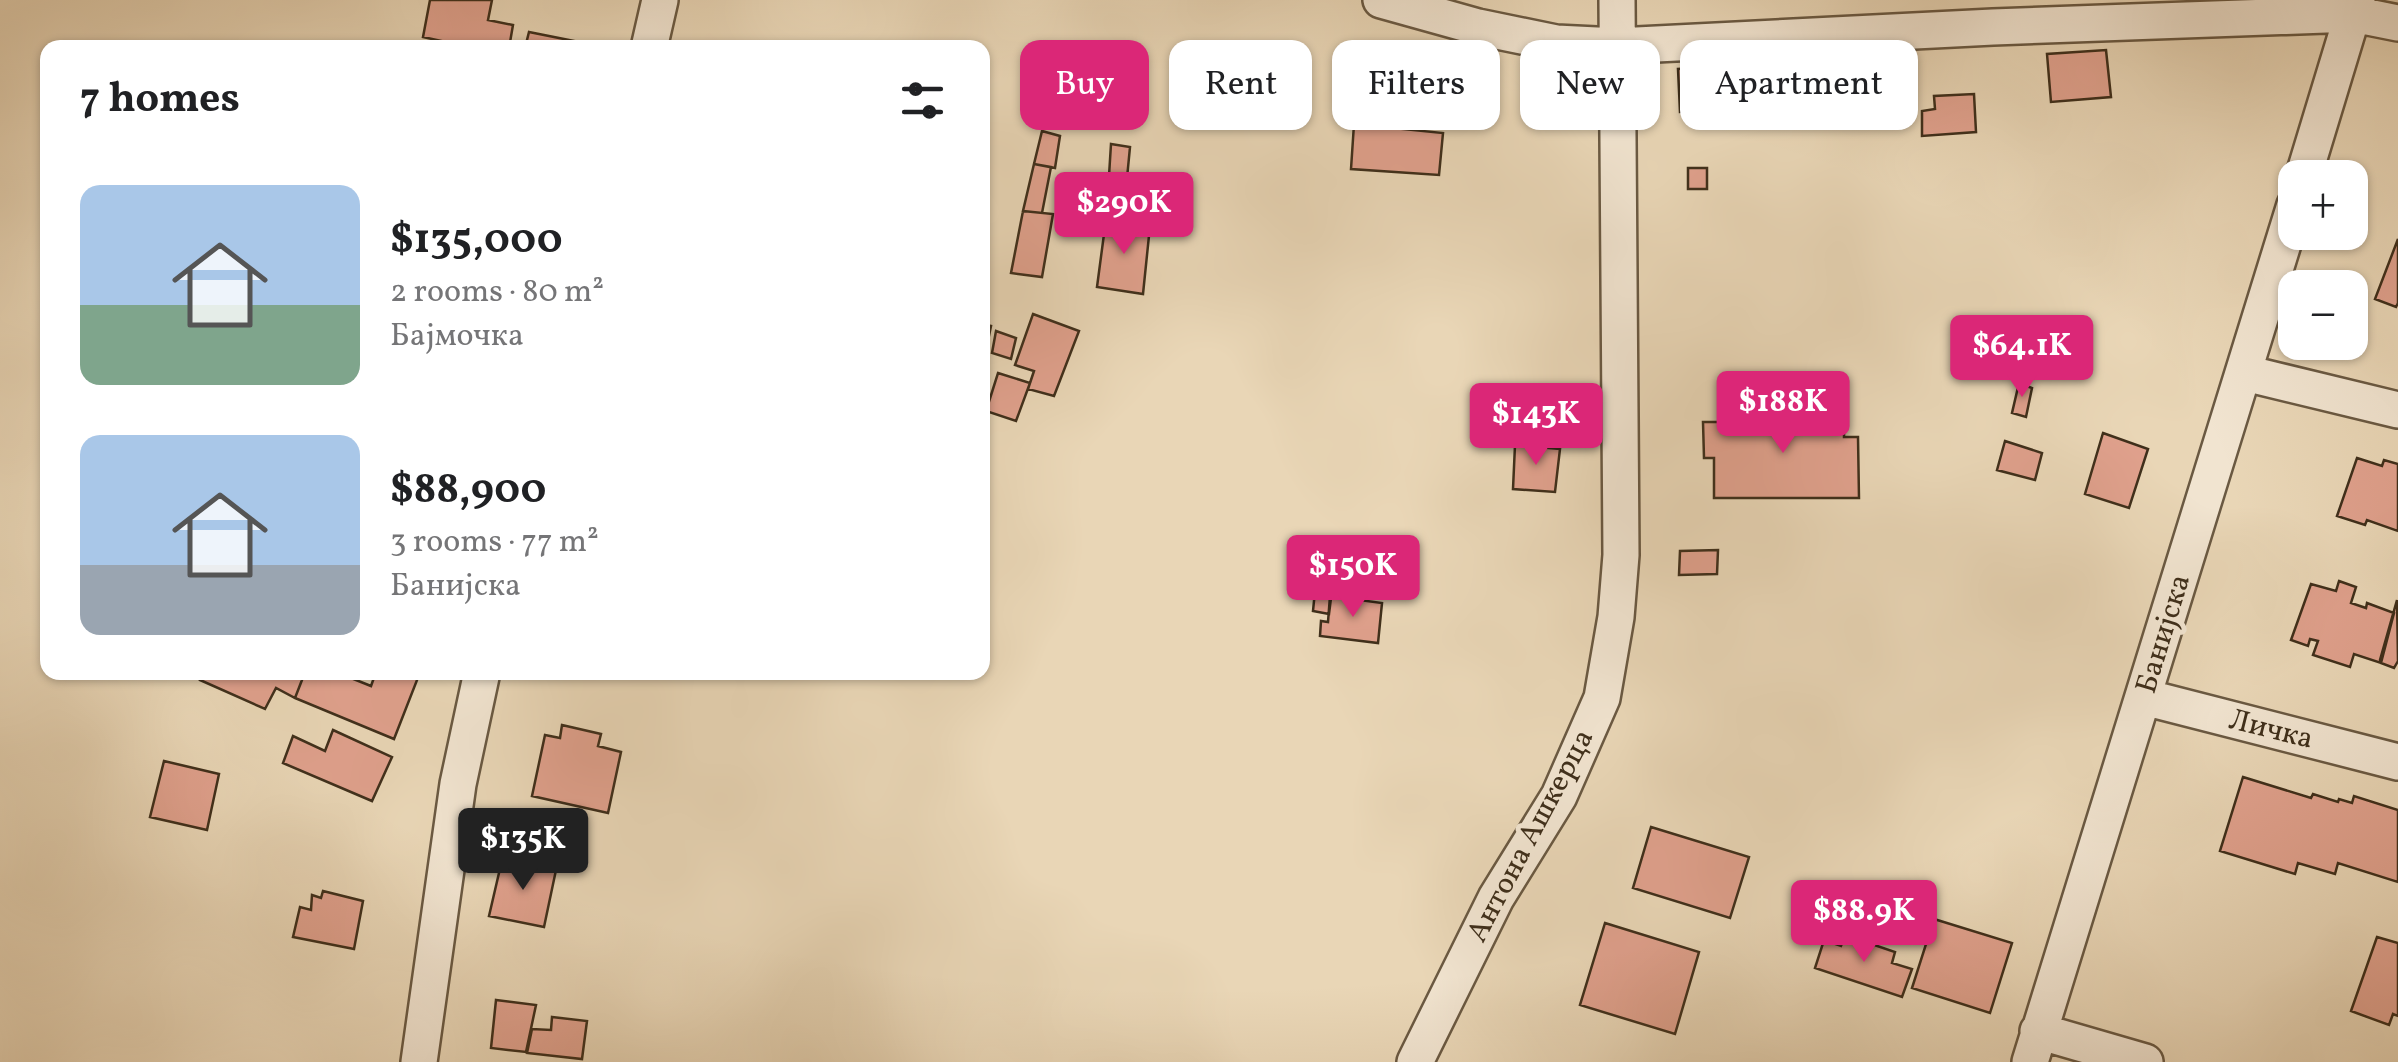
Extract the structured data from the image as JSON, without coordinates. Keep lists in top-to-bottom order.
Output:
{
  "streets": {
    "street": ["Банијска", "Личка", "Антона Ашкерца"]
  },
  "crossings": [
    ["Банијска", "Личка"]
  ],
  "page": {
    "chip": [
      "Buy",
      "Rent",
      "Filters",
      "New",
      "Apartment"
    ],
    "heading": "7 homes",
    "map_buttons": ["+", "−"],
    "list": [
      {
        "name": "$135,000",
        "note": "2 rooms · 80 m² · Бајмочка"
      },
      {
        "name": "$88,900",
        "note": "3 rooms · 77 m² · Банијска"
      }
    ],
    "price": [
      "$290K",
      "$64.1K",
      "$188K",
      "$143K",
      "$150K",
      "$135K",
      "$88.9K"
    ]
  }
}
